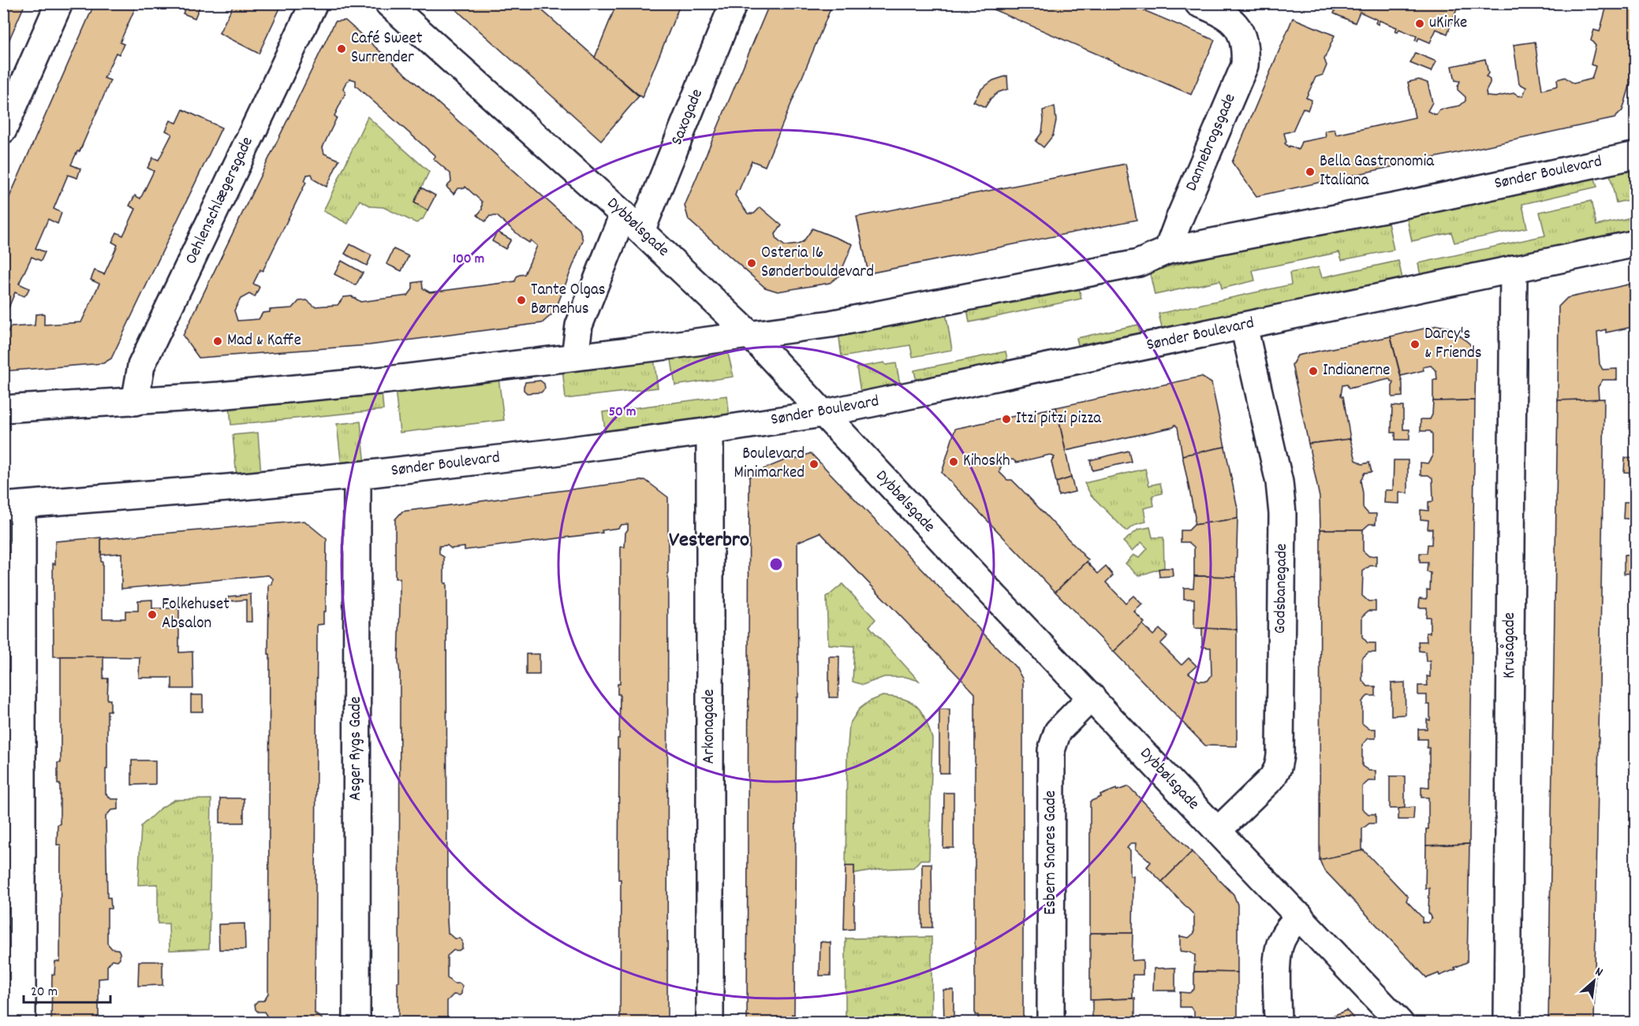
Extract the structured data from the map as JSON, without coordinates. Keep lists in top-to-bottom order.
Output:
{
  "streets": {
    "street": [
      "Saxogade",
      "Dannebrogsgade",
      "Sønder Boulevard",
      "Oehlenschlægersgade",
      "Dybbølsgade",
      "Godsbanegade",
      "Krusågade",
      "Arkonagade",
      "Asger Rygs Gade",
      "Esbern Snares Gade"
    ]
  },
  "crossings": [
    ["Saxogade", "Sønder Boulevard"],
    ["Saxogade", "Dybbølsgade"],
    ["Dannebrogsgade", "Sønder Boulevard"],
    ["Sønder Boulevard", "Oehlenschlægersgade"],
    ["Sønder Boulevard", "Dybbølsgade"],
    ["Sønder Boulevard", "Godsbanegade"],
    ["Sønder Boulevard", "Krusågade"],
    ["Sønder Boulevard", "Arkonagade"],
    ["Sønder Boulevard", "Asger Rygs Gade"],
    ["Dybbølsgade", "Godsbanegade"],
    ["Dybbølsgade", "Esbern Snares Gade"]
  ],
  "districts": ["Vesterbro"],
  "places": [
    "uKirke",
    "Café Sweet Surrender",
    "Bella Gastronomia Italiana",
    "Osteria 16 Sønderbouldevard",
    "Tante Olgas Børnehus",
    "Mad & Kaffe",
    "Darcy's & Friends",
    "Indianerne",
    "Itzi pitzi pizza",
    "Kihoskh",
    "Boulevard Minimarked",
    "Folkehuset Absalon"
  ],
  "scale_bar": "20 m",
  "north": "top right",
  "rings": ["100 m", "50 m"]
}
